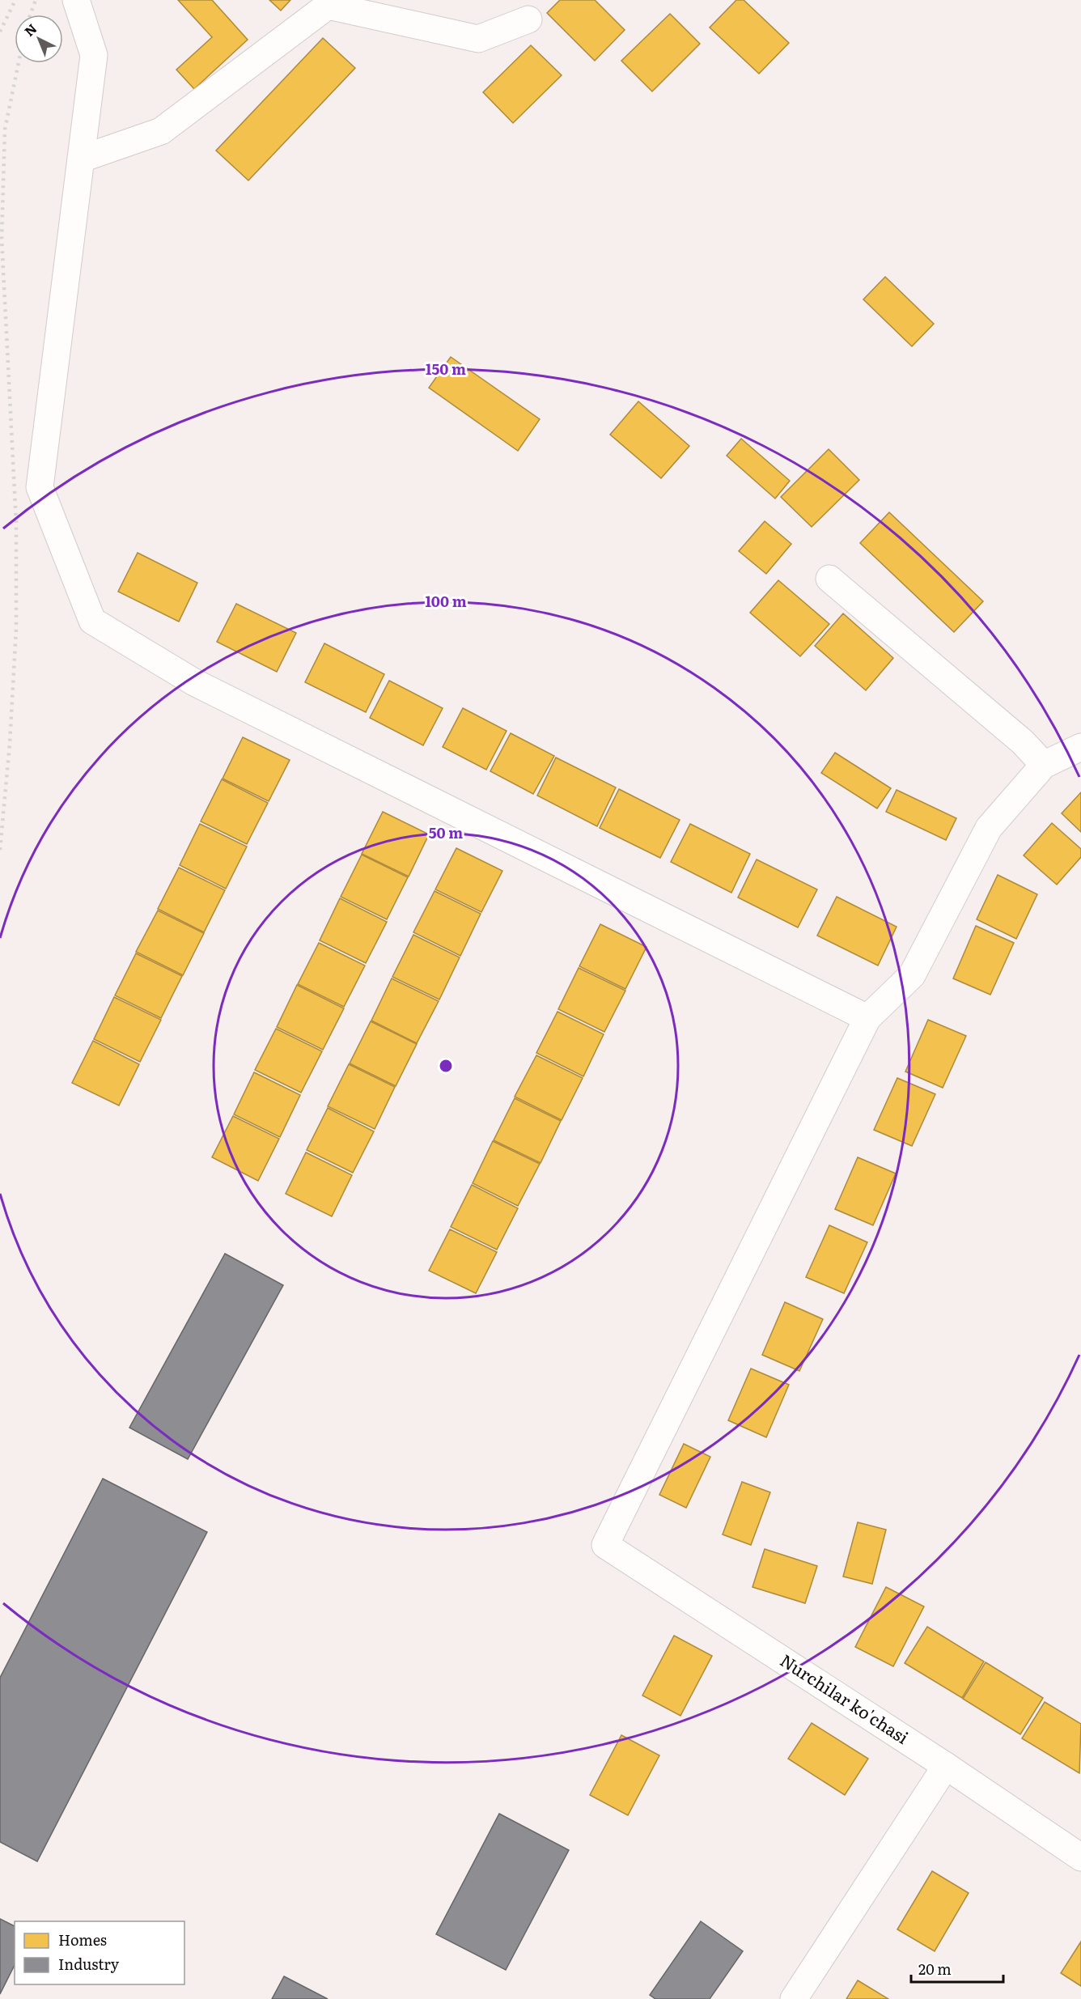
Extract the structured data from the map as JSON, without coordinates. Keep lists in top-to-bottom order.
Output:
{
  "streets": {
    "street": ["Nurchilar ko'chasi"]
  },
  "legend": ["Homes", "Industry"],
  "scale_bar": "20 m",
  "north": "top left",
  "rings": ["150 m", "100 m", "50 m"]
}
